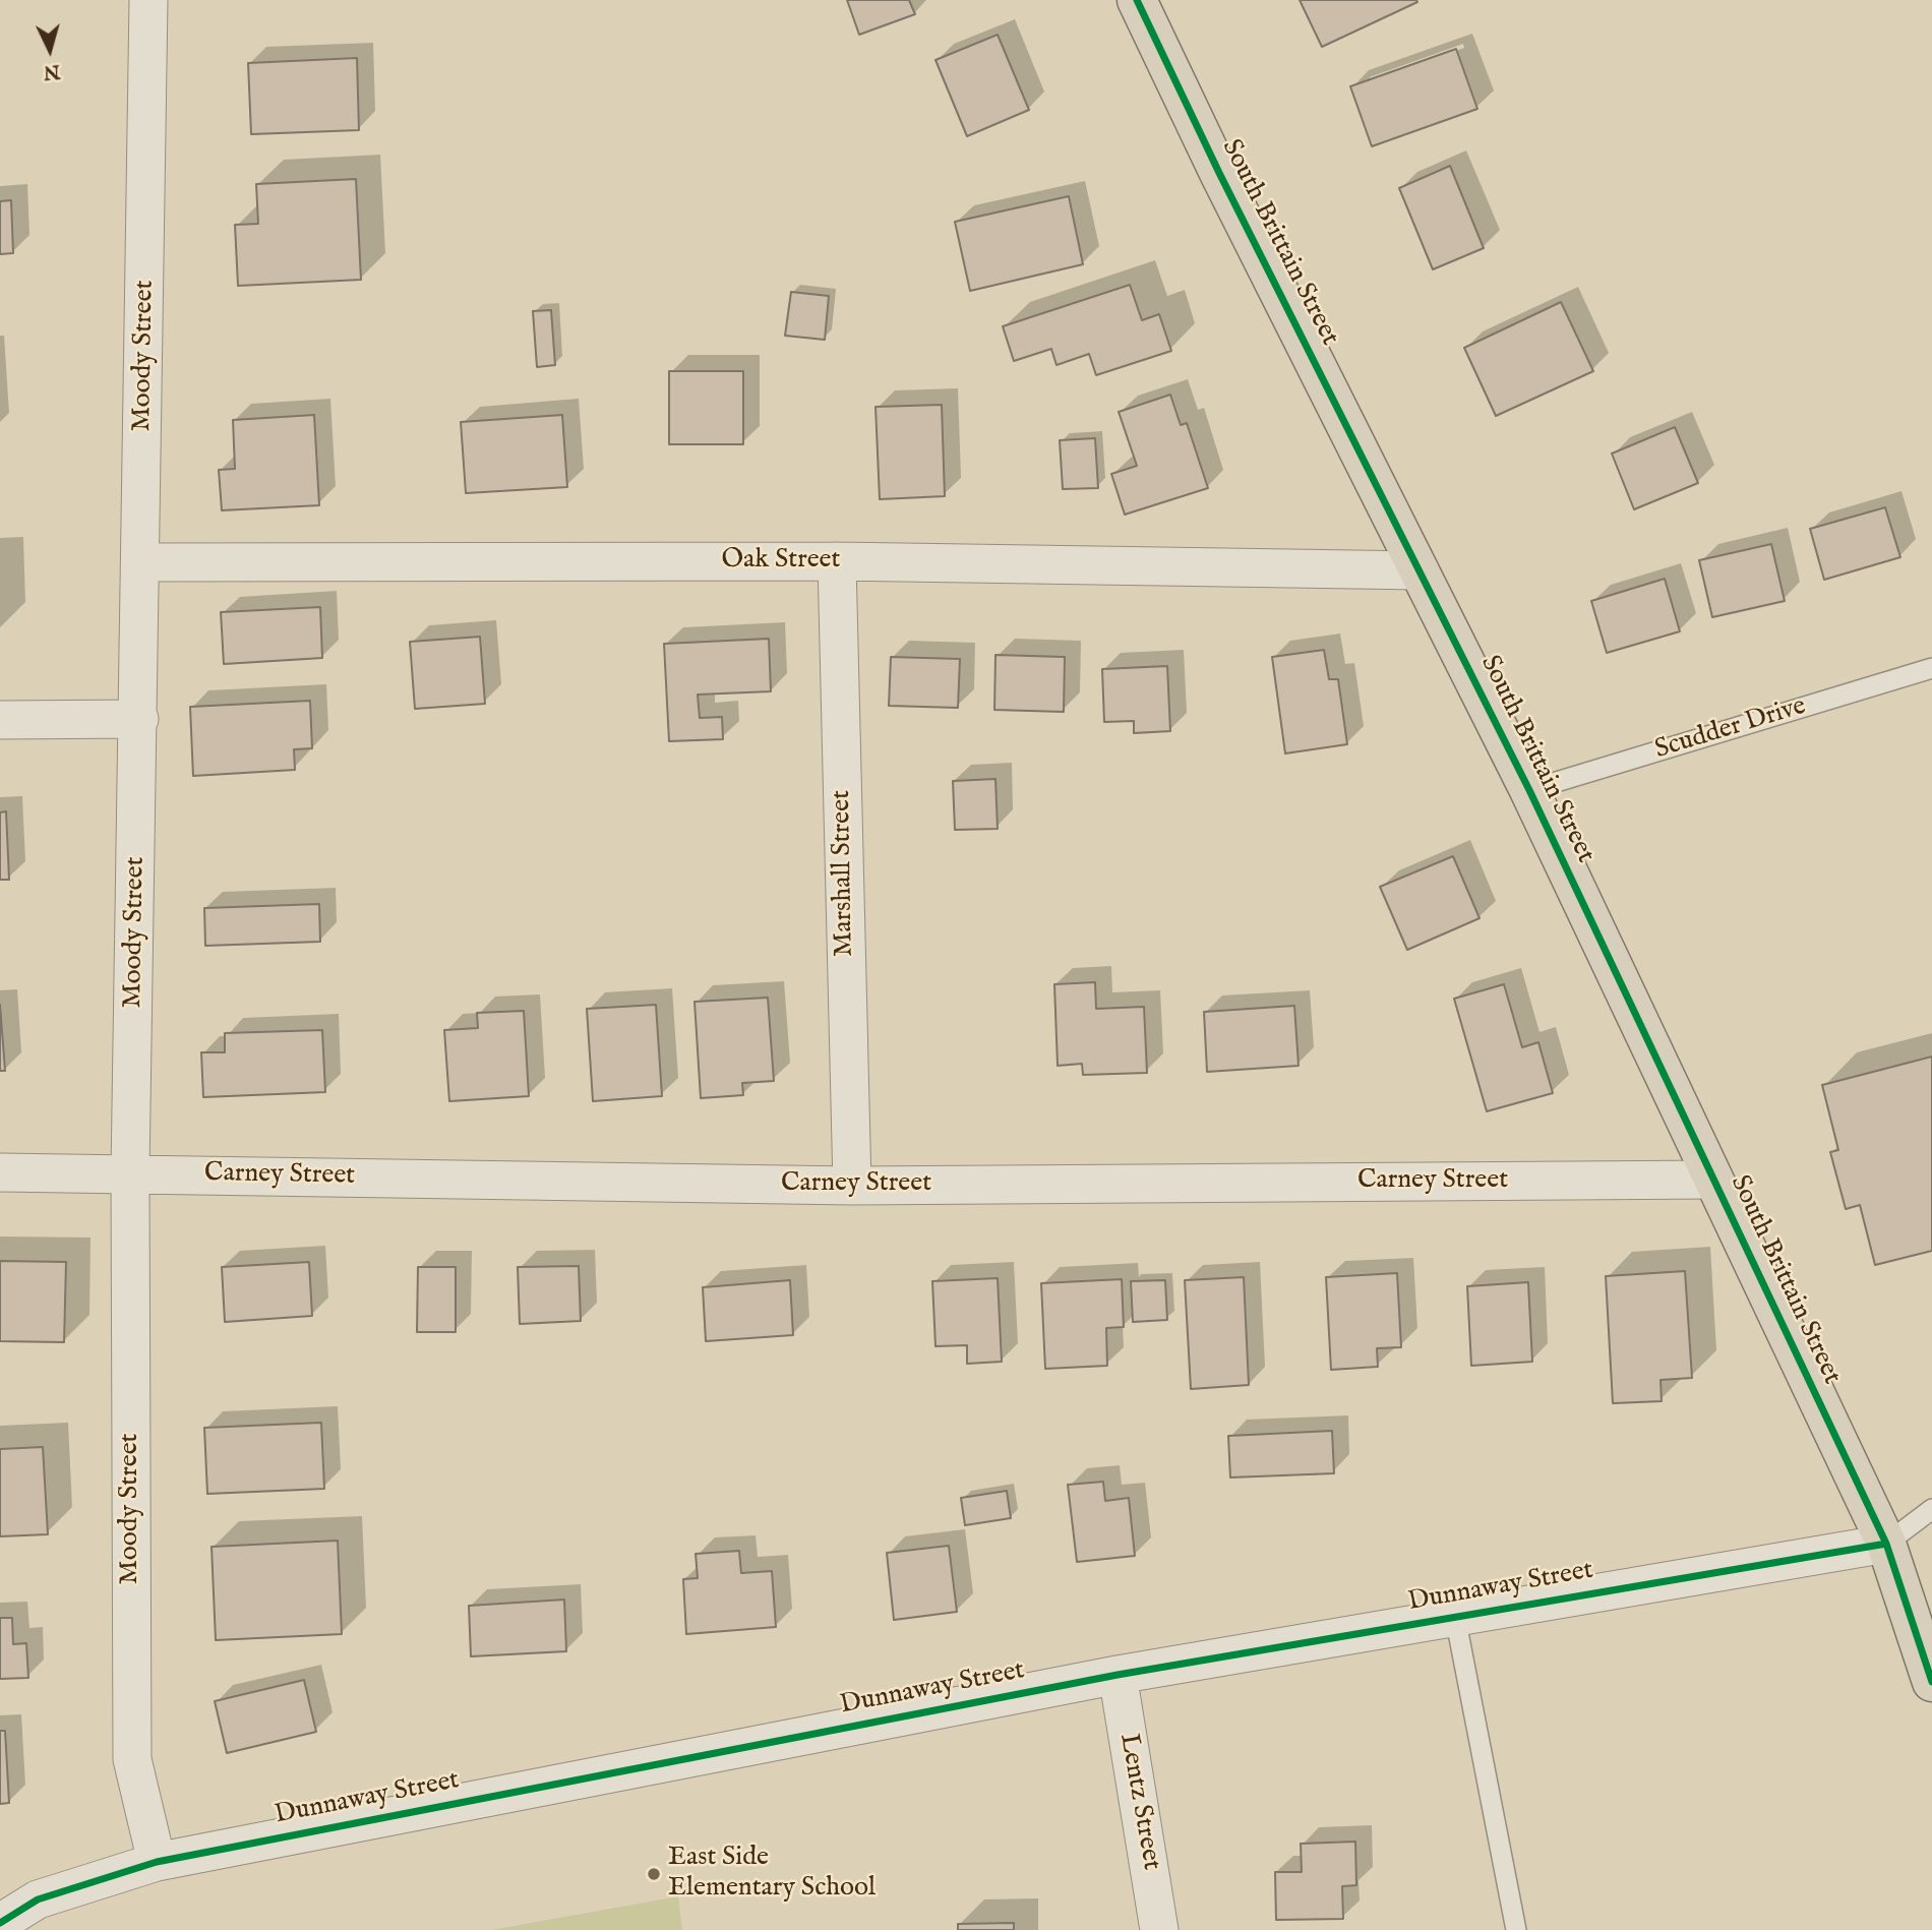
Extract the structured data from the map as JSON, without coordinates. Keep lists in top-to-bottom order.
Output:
{
  "streets": {
    "main road": ["South Brittain Street"],
    "street": [
      "Moody Street",
      "Oak Street",
      "Marshall Street",
      "Carney Street",
      "Dunnaway Street",
      "Lentz Street"
    ],
    "lane": ["Scudder Drive"]
  },
  "crossings": [
    ["South Brittain Street", "Oak Street"],
    ["South Brittain Street", "Scudder Drive"],
    ["South Brittain Street", "Carney Street"],
    ["South Brittain Street", "Dunnaway Street"],
    ["Moody Street", "Oak Street"],
    ["Moody Street", "Carney Street"],
    ["Moody Street", "Dunnaway Street"],
    ["Oak Street", "Marshall Street"],
    ["Marshall Street", "Carney Street"],
    ["Dunnaway Street", "Lentz Street"]
  ],
  "places": ["East Side Elementary School"],
  "north": "bottom"
}
